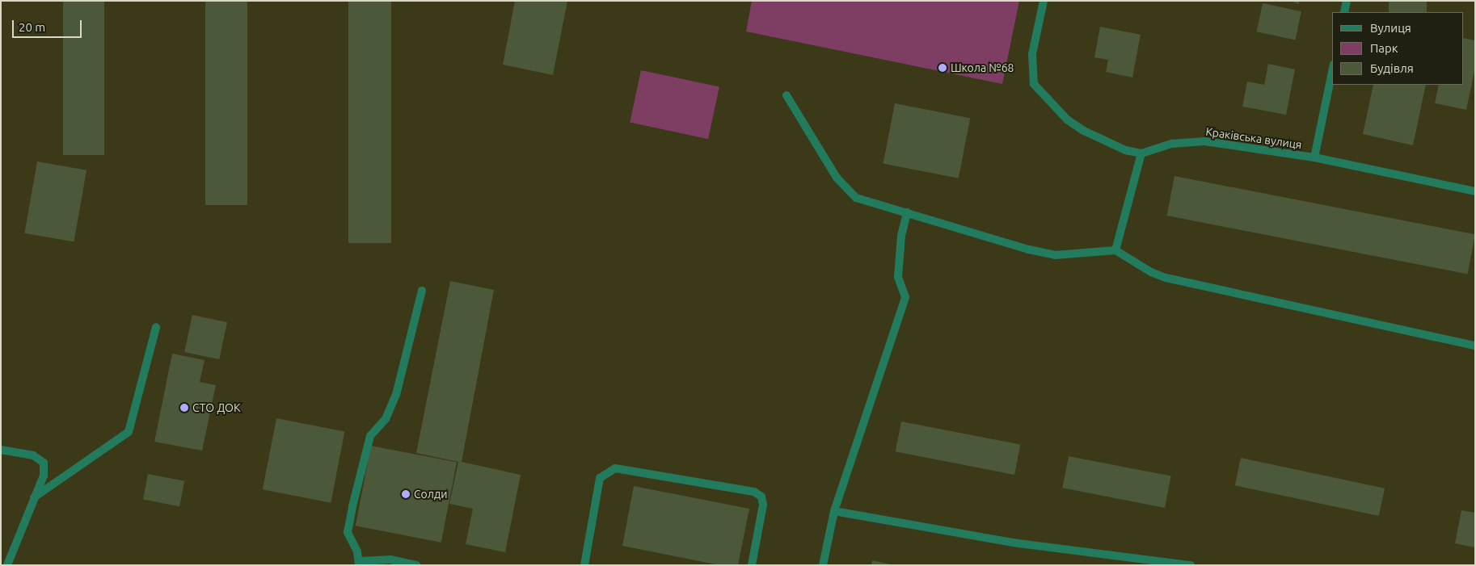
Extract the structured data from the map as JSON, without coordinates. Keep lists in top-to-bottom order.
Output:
{
  "streets": {
    "street": ["Краківська вулиця"]
  },
  "places": ["Школа №68", "СТО ДОК", "Солди"],
  "legend": ["Вулиця", "Парк", "Будівля"],
  "scale_bar": "20 m"
}
